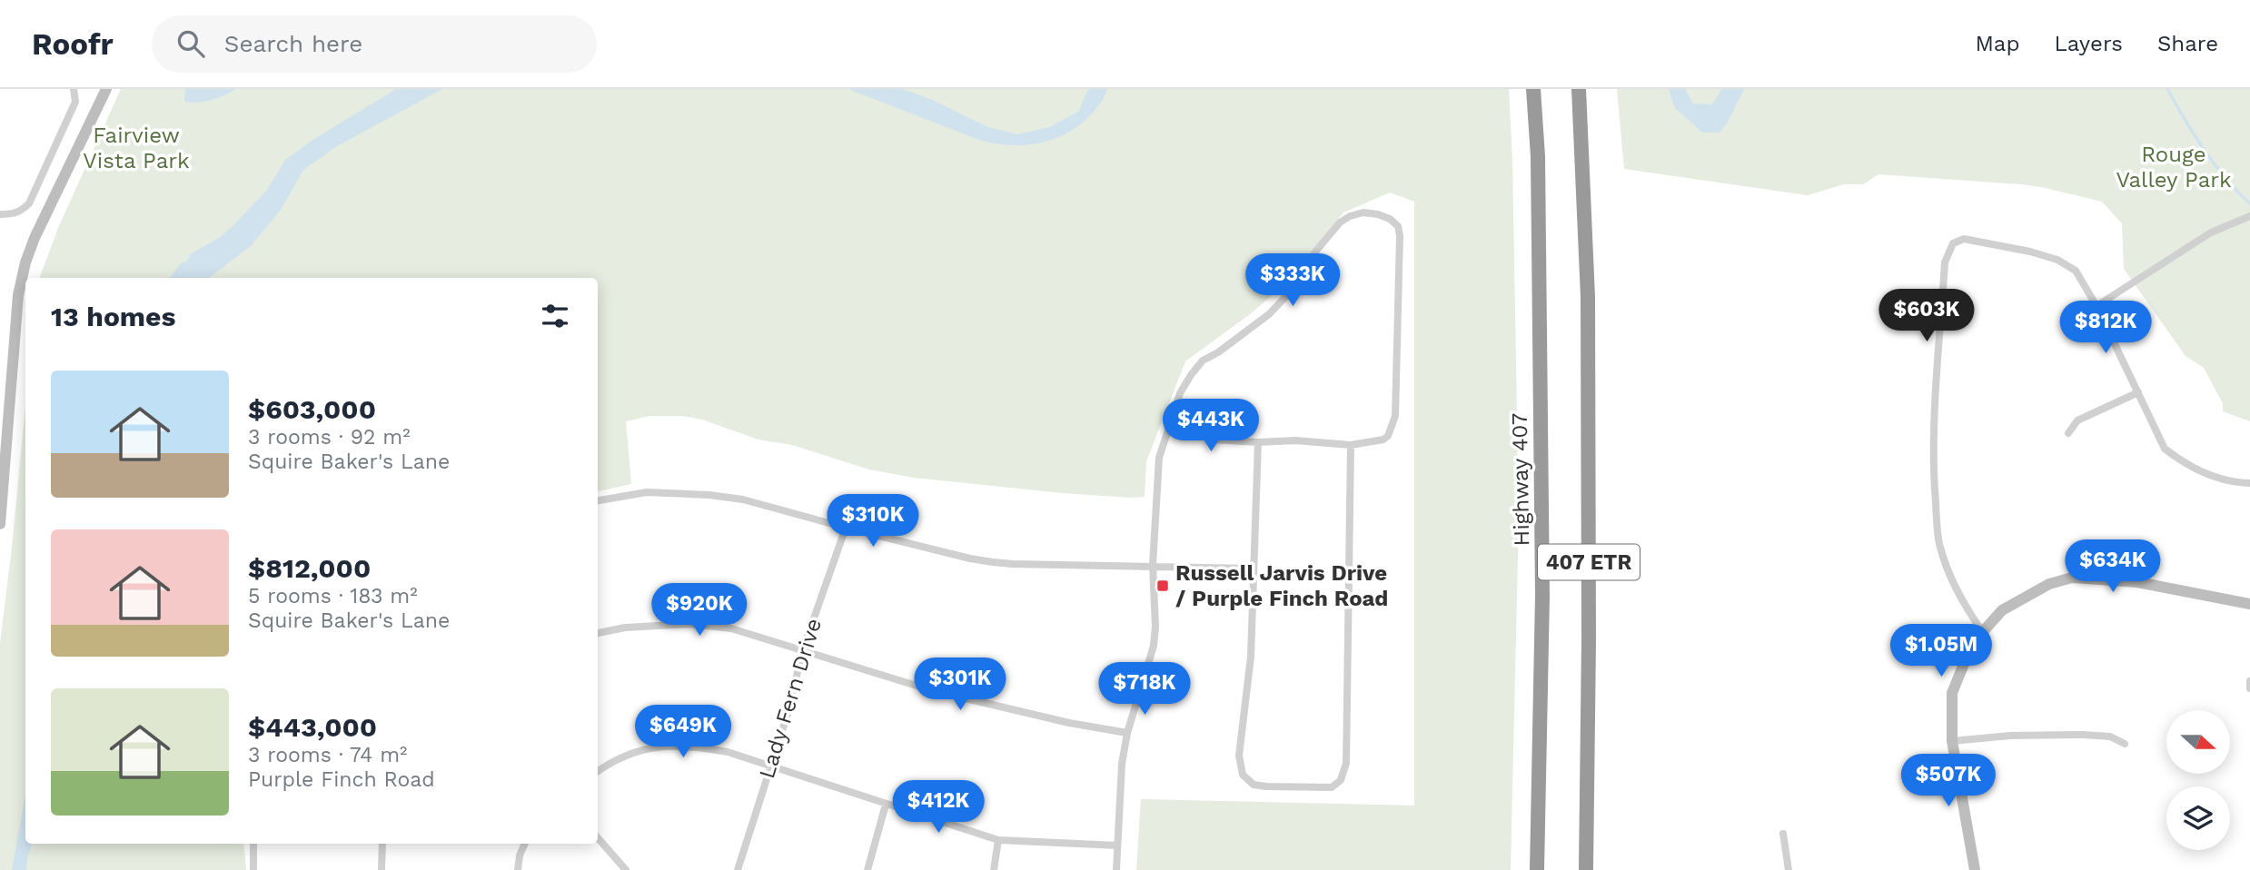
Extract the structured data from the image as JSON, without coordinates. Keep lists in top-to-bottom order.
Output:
{
  "streets": {
    "highway": ["Highway 407", "407 ETR"],
    "street": ["Lady Fern Drive"]
  },
  "parks": ["Fairview Vista Park", "Rouge Valley Park"],
  "places": {
    "transit": ["Russell Jarvis Drive / Purple Finch Road"]
  },
  "north": "right",
  "page": {
    "header": "Roofr",
    "search": "Search here",
    "nav": ["Map", "Layers", "Share"],
    "price": [
      "$333K",
      "$603K",
      "$812K",
      "$443K",
      "$310K",
      "$634K",
      "$920K",
      "$1.05M",
      "$301K",
      "$718K",
      "$649K",
      "$507K",
      "$412K"
    ],
    "heading": "13 homes",
    "list": [
      {
        "name": "$603,000",
        "note": "3 rooms · 92 m² · Squire Baker's Lane"
      },
      {
        "name": "$812,000",
        "note": "5 rooms · 183 m² · Squire Baker's Lane"
      },
      {
        "name": "$443,000",
        "note": "3 rooms · 74 m² · Purple Finch Road"
      }
    ]
  }
}
